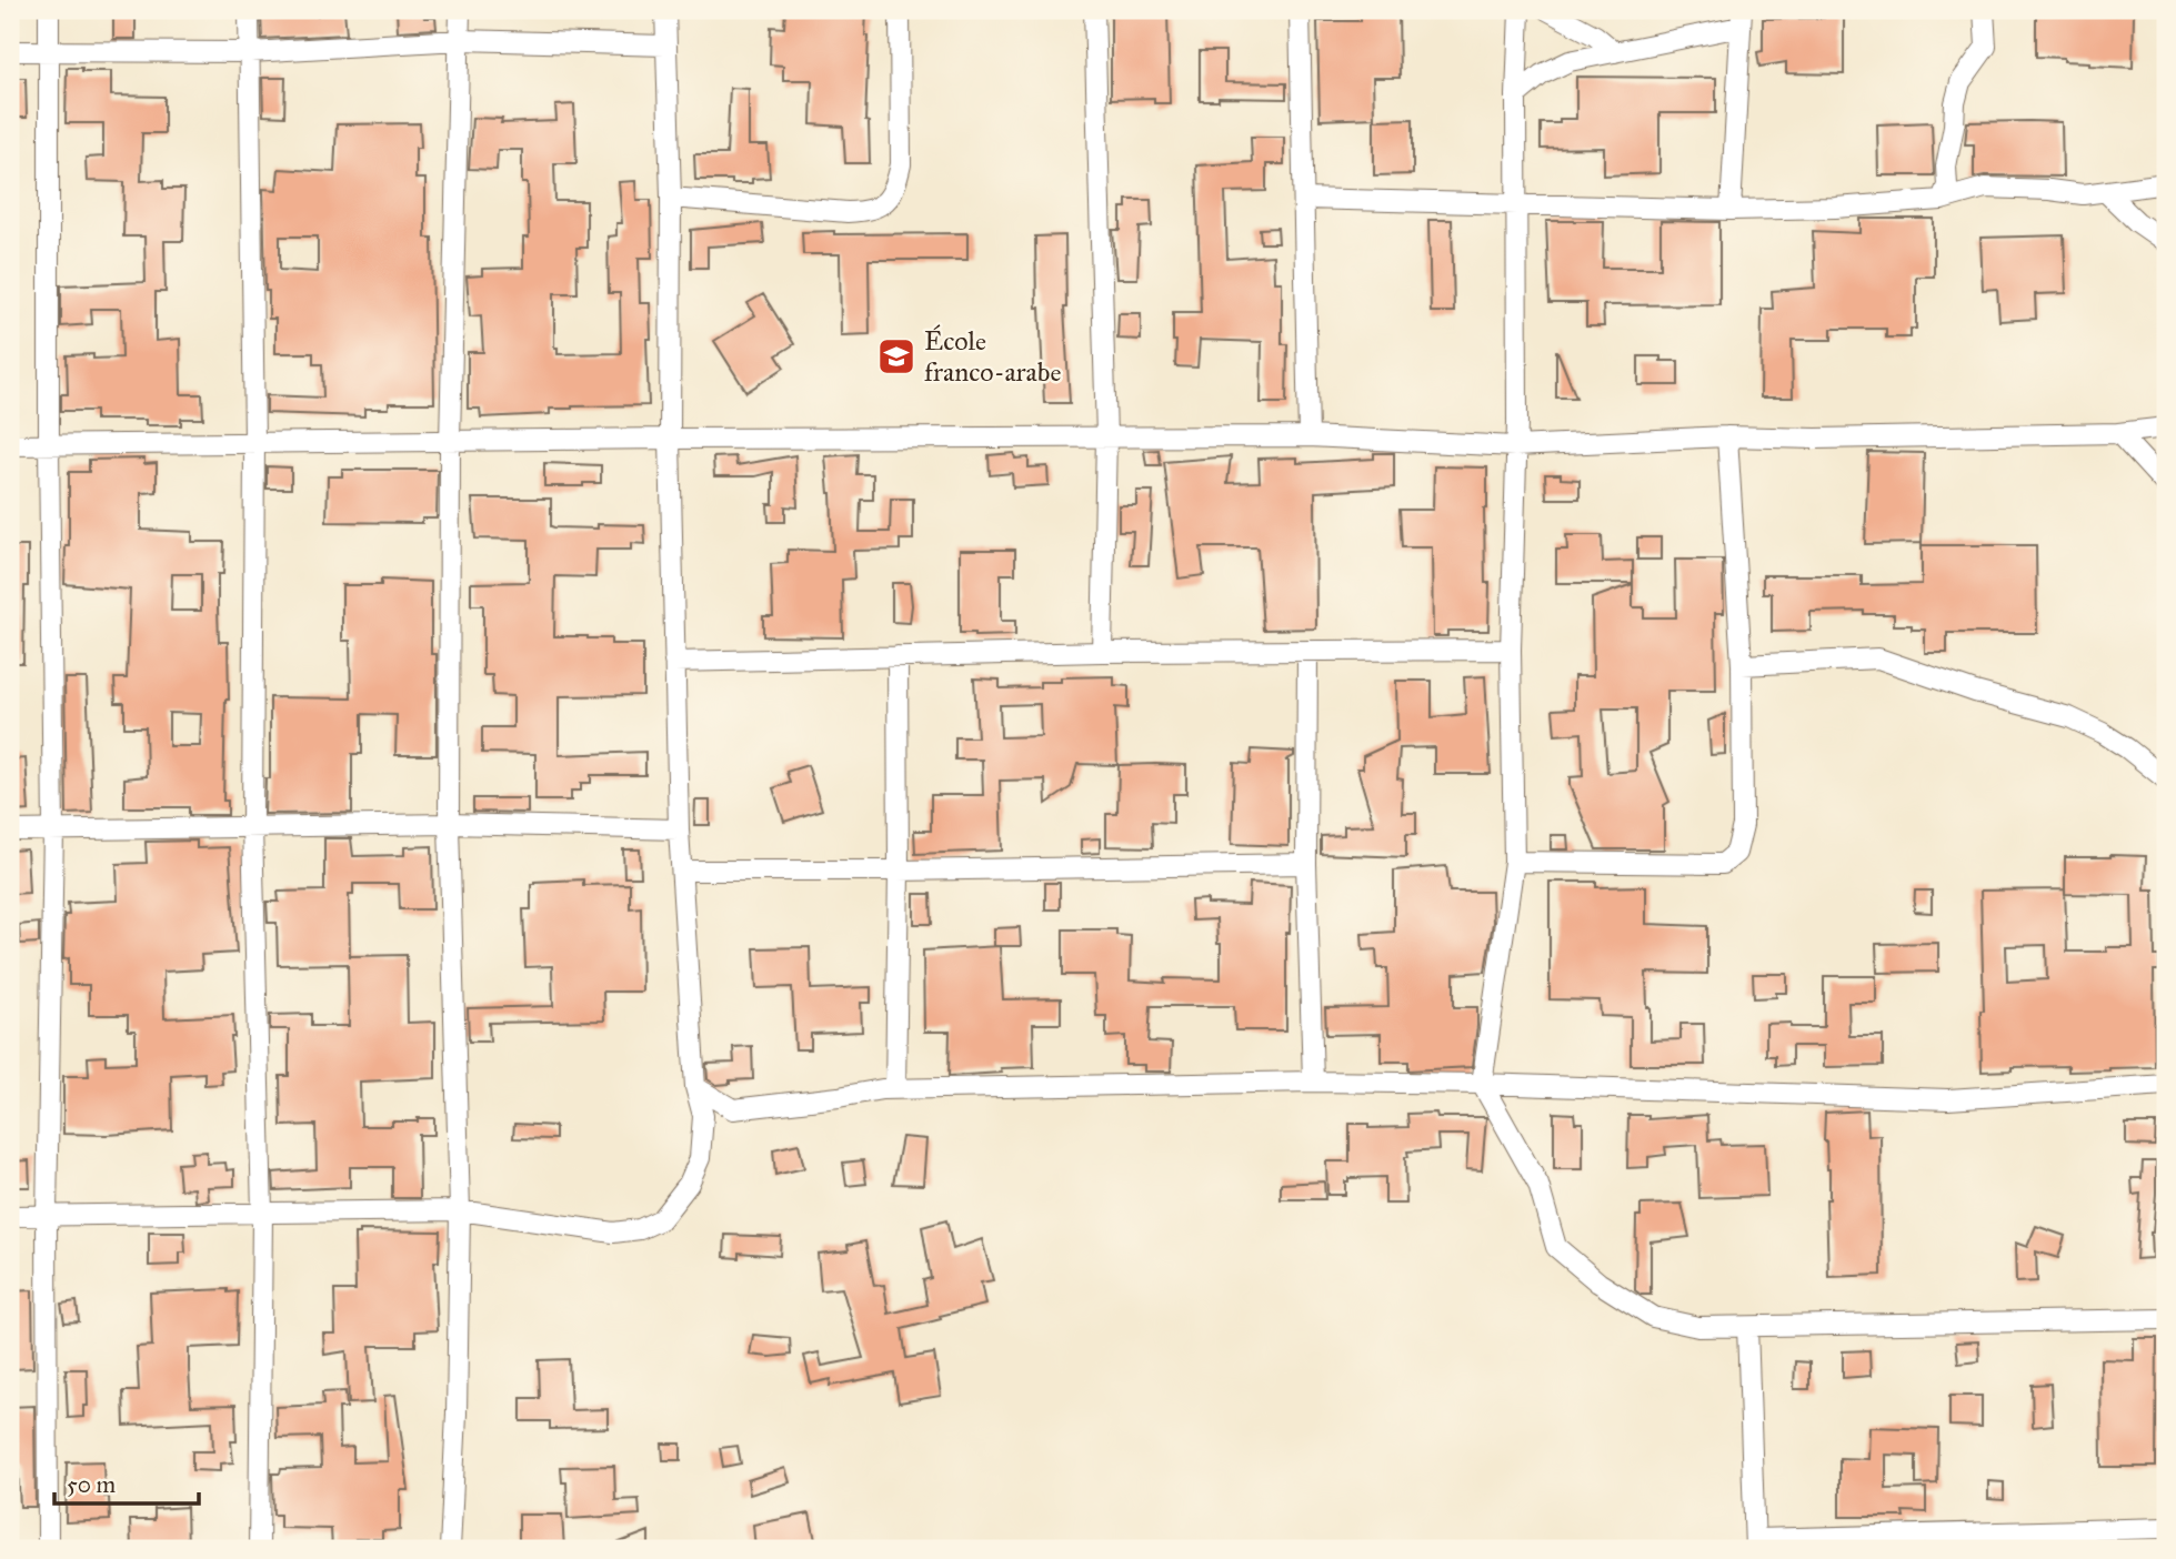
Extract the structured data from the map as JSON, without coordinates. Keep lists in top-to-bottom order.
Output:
{
  "places": {
    "school or university": ["École franco-arabe"]
  },
  "scale_bar": "50 m"
}
